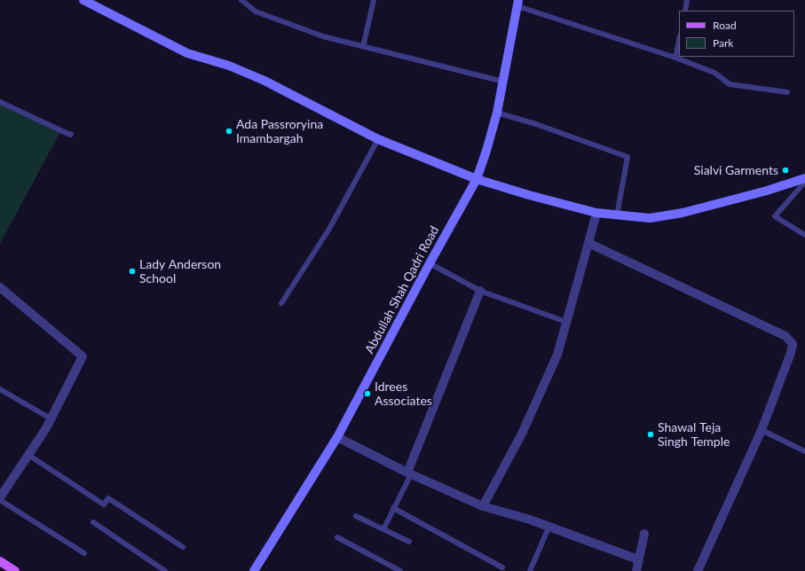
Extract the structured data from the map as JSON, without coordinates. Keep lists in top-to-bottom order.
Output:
{
  "streets": {
    "street": ["Abdullah Shah Qadri Road"]
  },
  "places": [
    "Ada Passroryina Imambargah",
    "Sialvi Garments",
    "Lady Anderson School",
    "Idrees Associates",
    "Shawal Teja Singh Temple"
  ],
  "legend": ["Road", "Park"]
}
